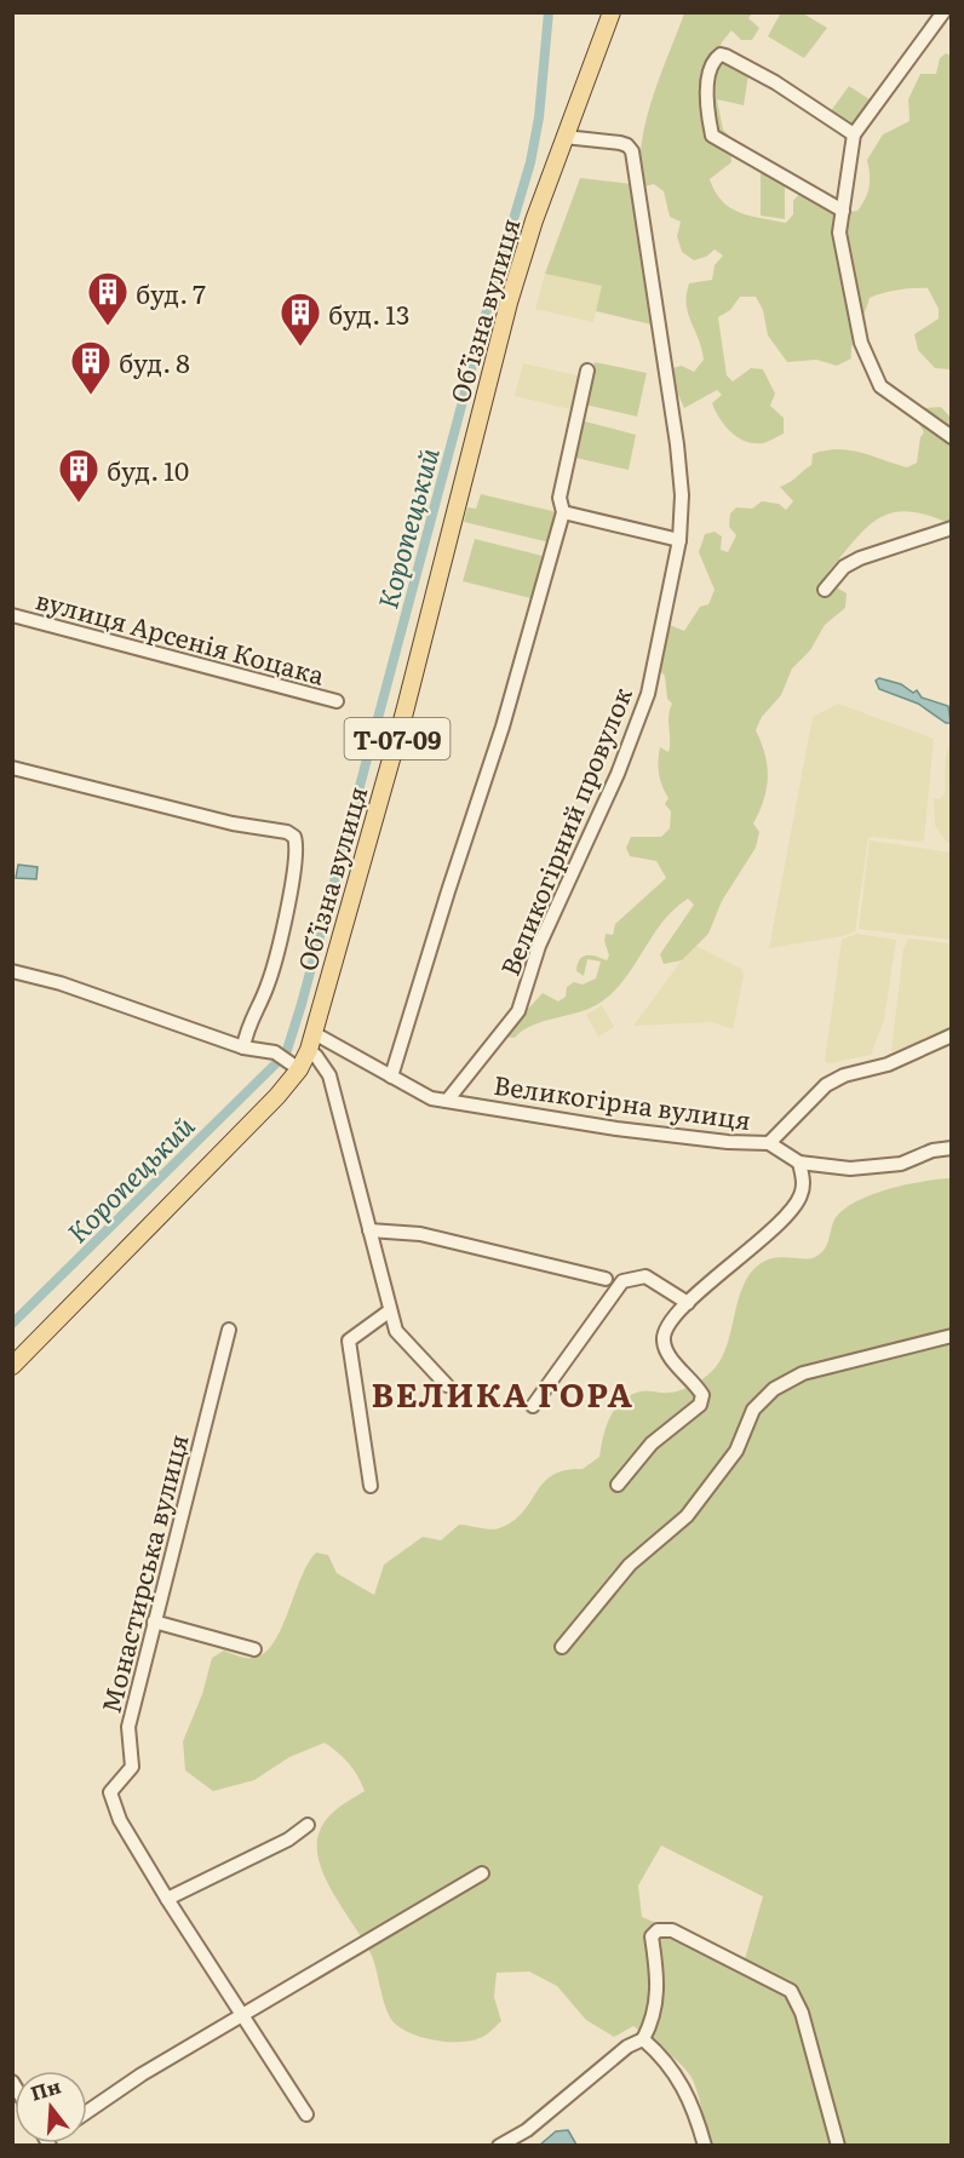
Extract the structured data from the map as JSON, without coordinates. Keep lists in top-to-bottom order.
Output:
{
  "streets": {
    "main road": ["Обʼїзна вулиця", "Т-07-09"],
    "street": [
      "вулиця Арсенія Коцака",
      "Великогірний провулок",
      "Великогірна вулиця",
      "Монастирська вулиця"
    ]
  },
  "crossings": [
    ["Обʼїзна вулиця", "Великогірний провулок"],
    ["Обʼїзна вулиця", "Великогірна вулиця"],
    ["Великогірний провулок", "Великогірна вулиця"]
  ],
  "districts": ["ВЕЛИКА ГОРА"],
  "water": ["Коропецький"],
  "places": {
    "building": [
      "буд. 7",
      "буд. 13",
      "буд. 8",
      "буд. 10"
    ]
  },
  "north": "top"
}
